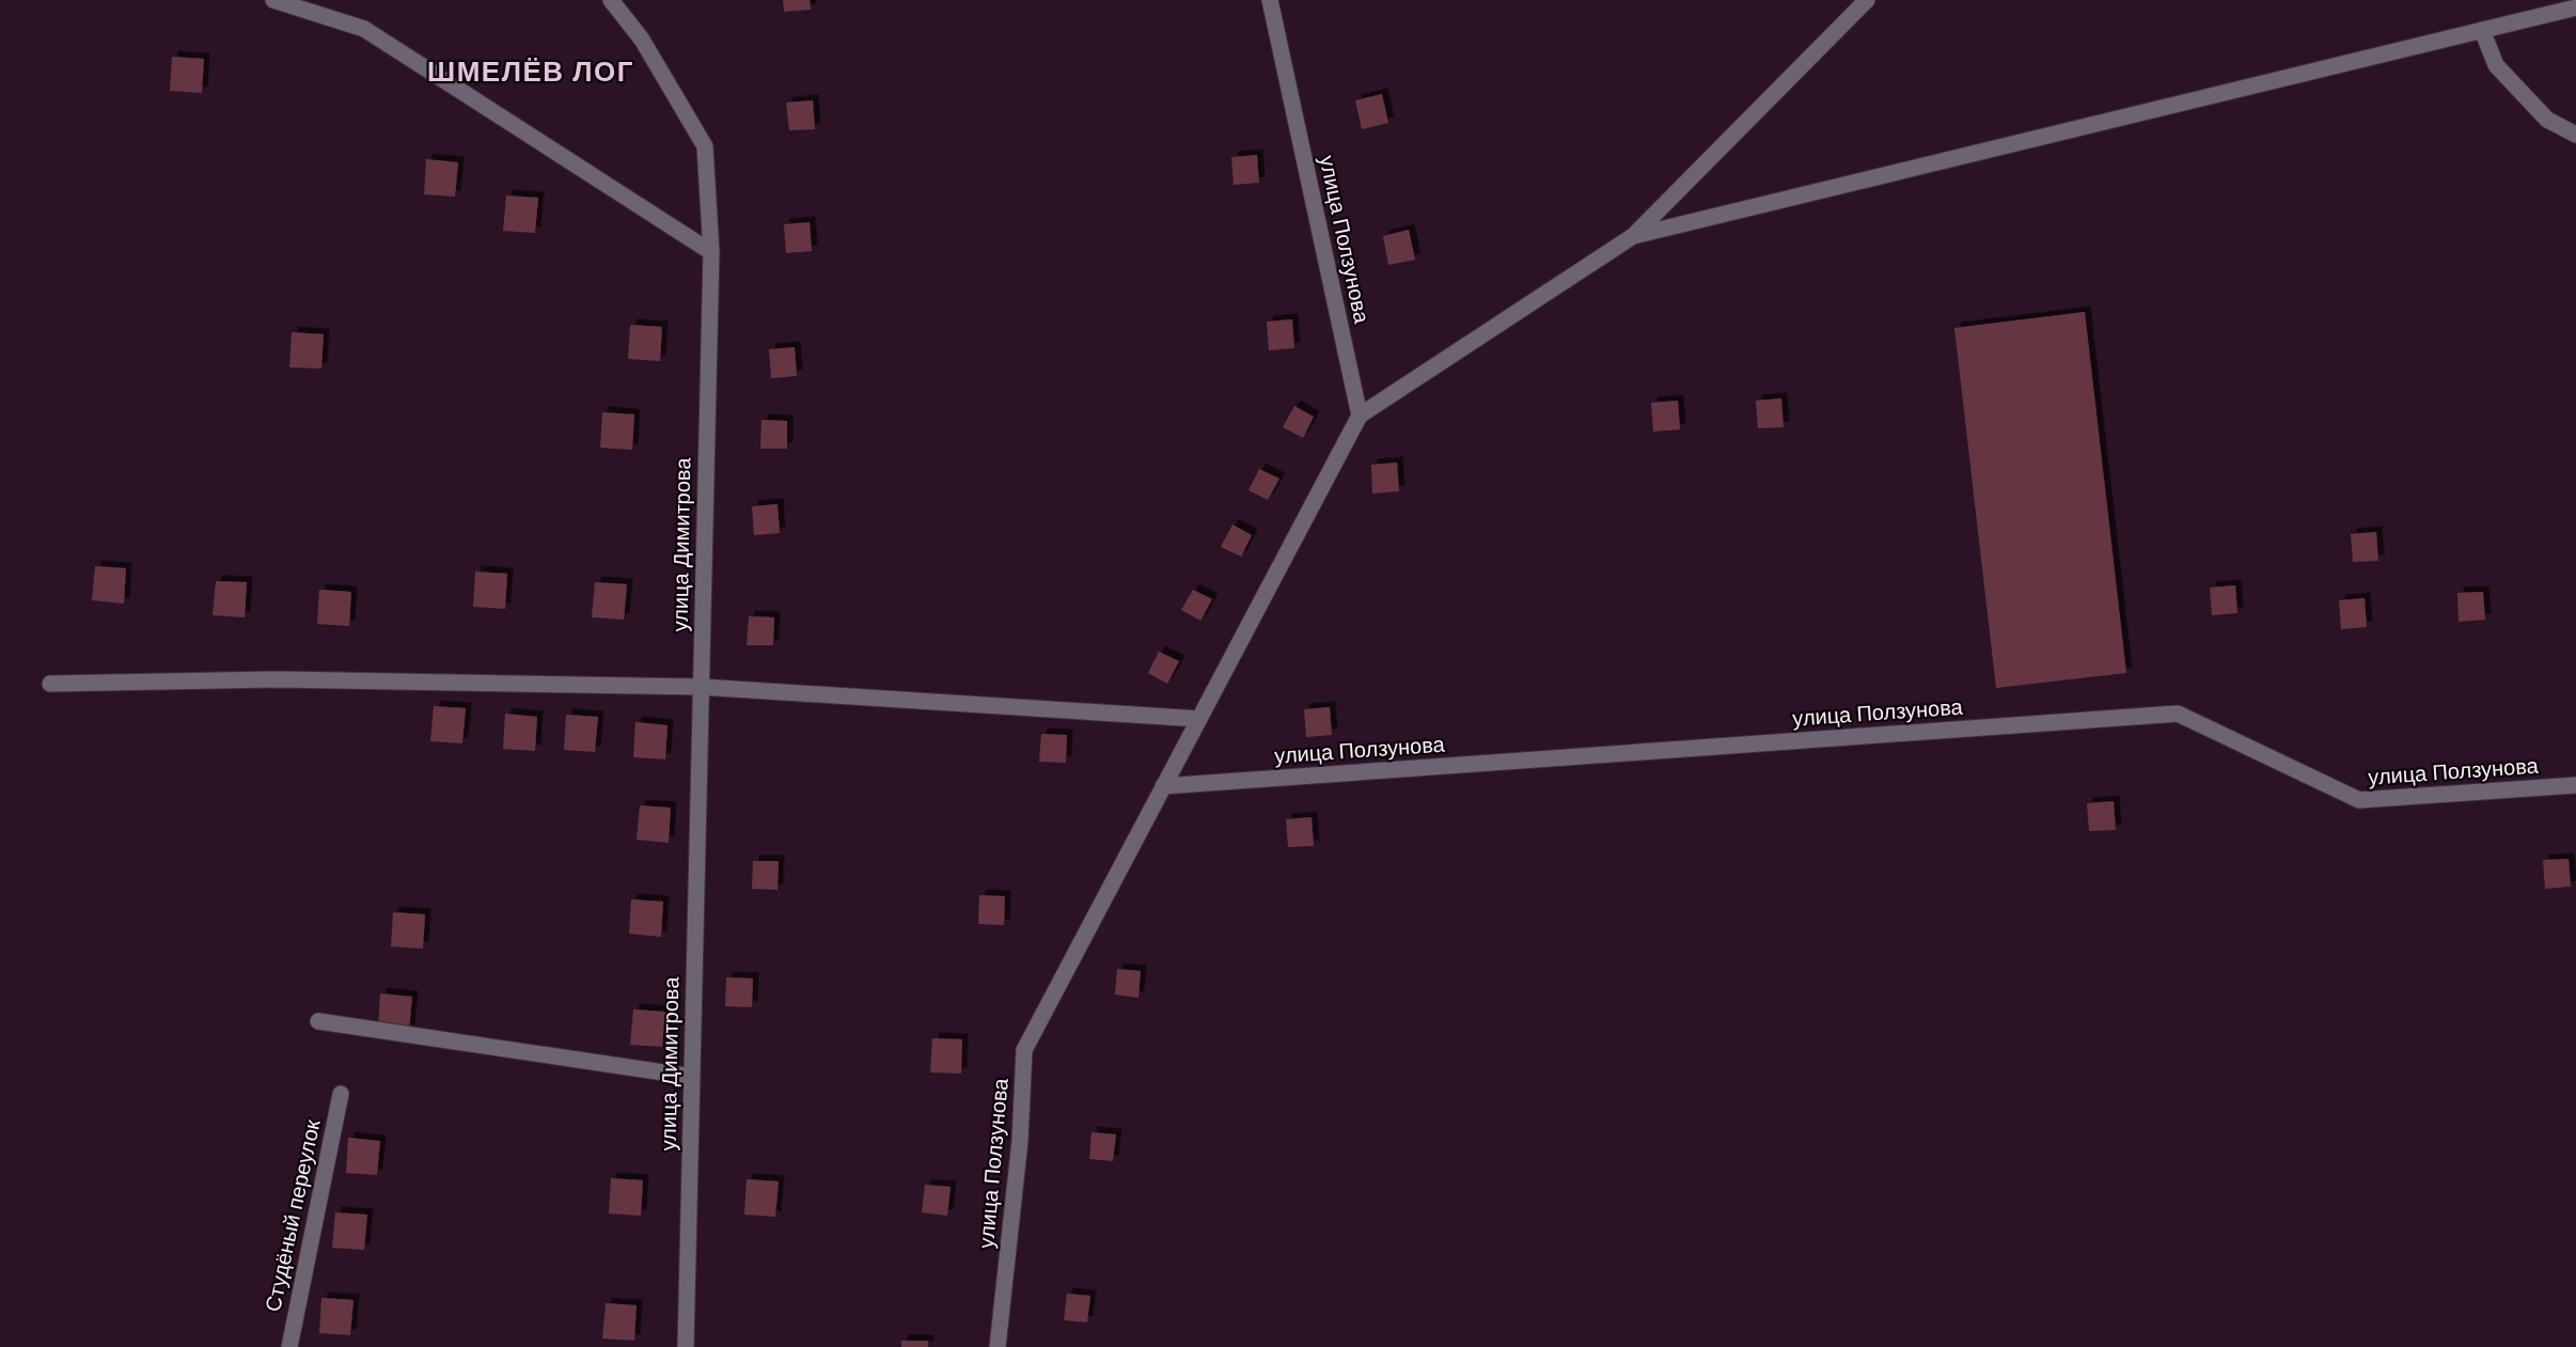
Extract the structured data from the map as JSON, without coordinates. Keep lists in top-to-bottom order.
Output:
{
  "streets": {
    "street": ["улица Ползунова", "улица Димитрова", "Студёный переулок"]
  },
  "districts": ["ШМЕЛЁВ ЛОГ"]
}
